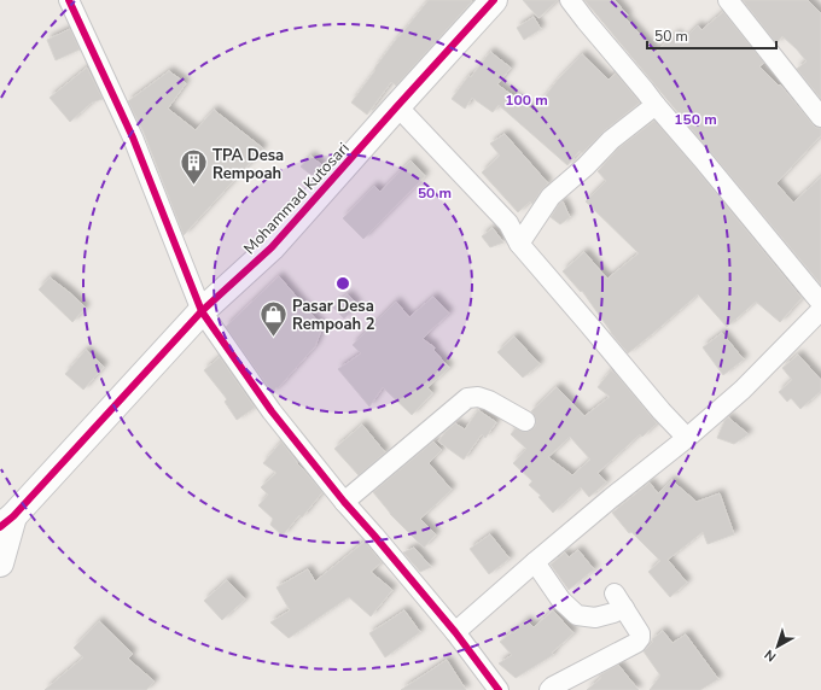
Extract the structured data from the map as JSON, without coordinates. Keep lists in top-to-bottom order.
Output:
{
  "streets": {
    "street": ["Mohammad Kutosari"]
  },
  "places": {
    "building": ["TPA Desa Rempoah"],
    "shop": ["Pasar Desa Rempoah 2"]
  },
  "scale_bar": "50 m",
  "north": "bottom left",
  "rings": ["100 m", "150 m", "50 m"]
}
